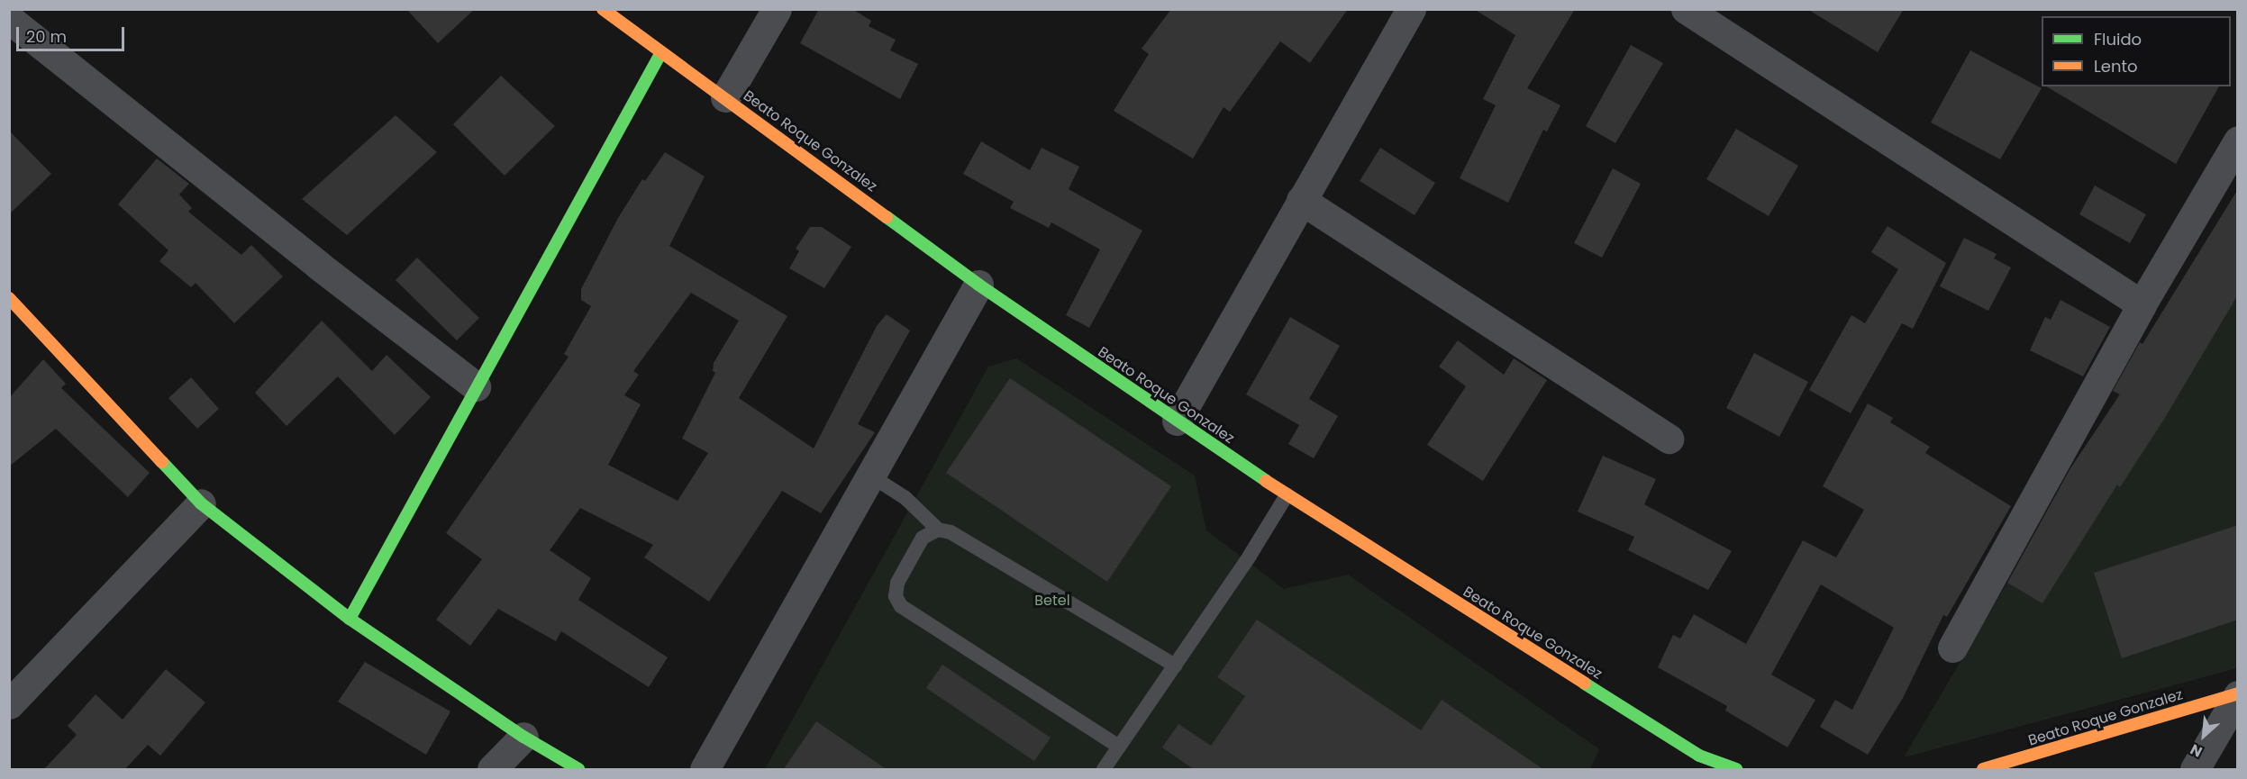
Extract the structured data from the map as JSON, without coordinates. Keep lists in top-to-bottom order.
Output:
{
  "streets": {
    "street": ["Beato Roque Gonzalez"]
  },
  "parks": ["Betel"],
  "legend": ["Fluido", "Lento"],
  "scale_bar": "20 m",
  "north": "bottom left"
}
